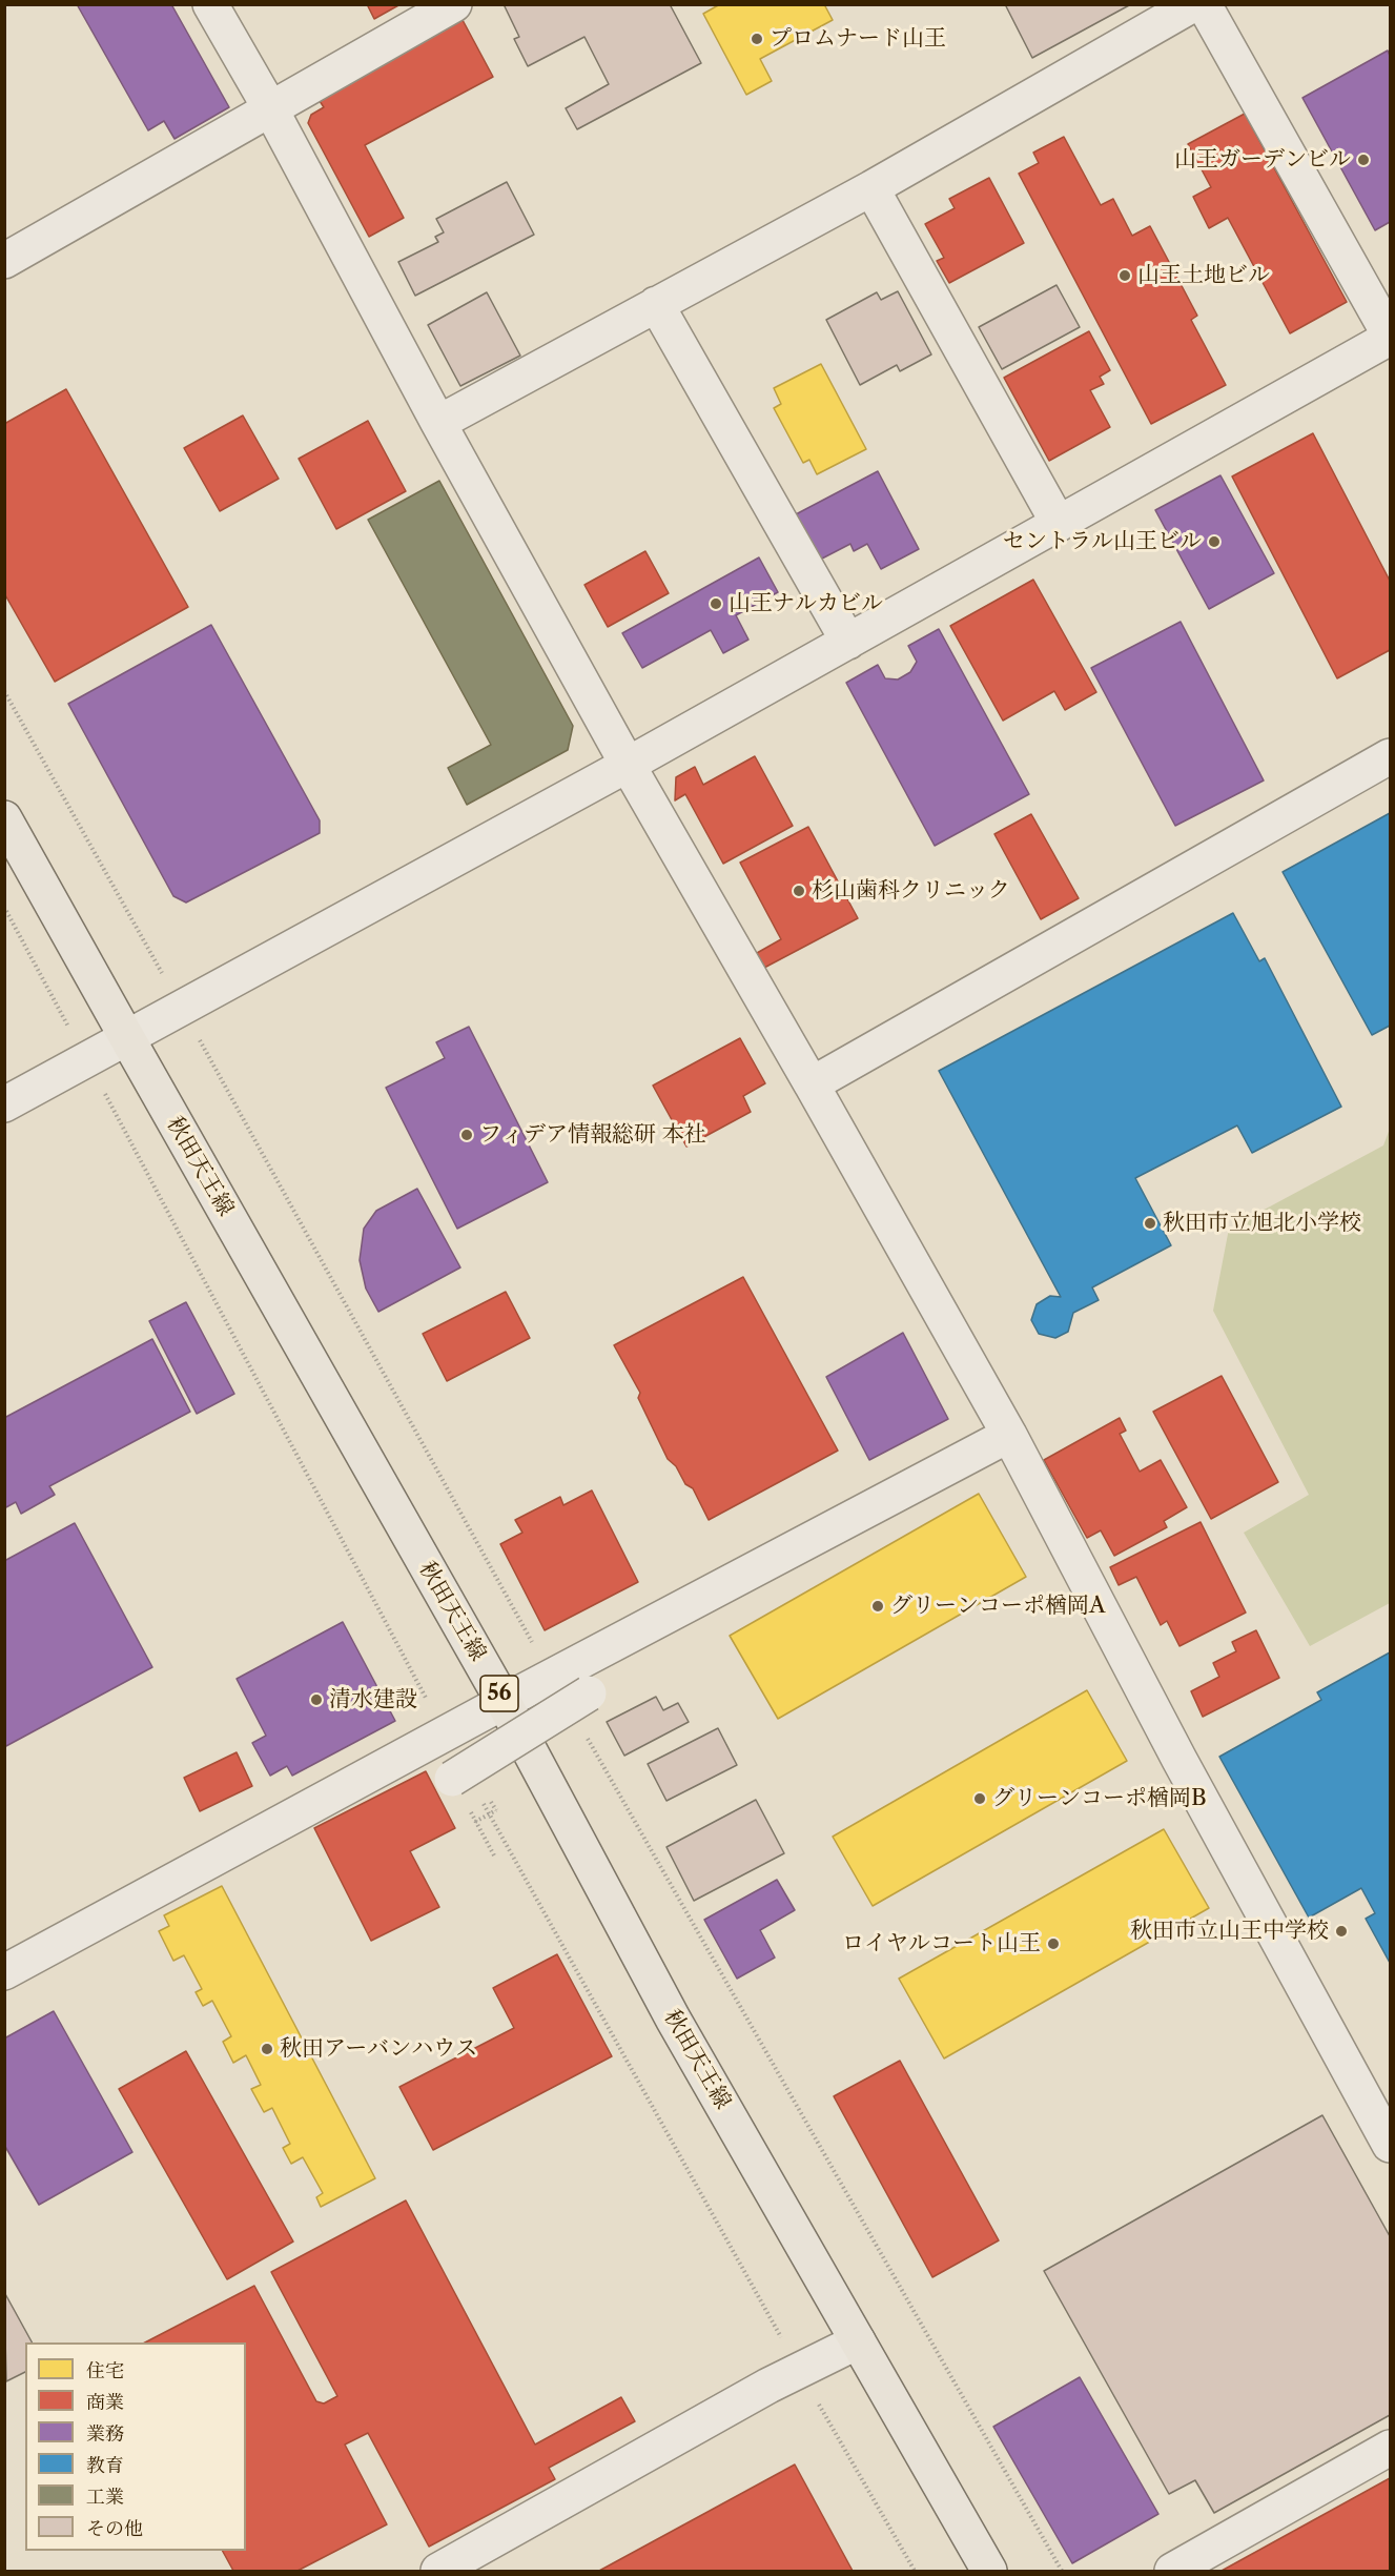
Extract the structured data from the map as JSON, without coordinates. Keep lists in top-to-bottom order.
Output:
{
  "streets": {
    "main road": ["秋田天王線", "56"]
  },
  "places": [
    "プロムナード山王",
    "山王ガーデンビル",
    "山王土地ビル",
    "セントラル山王ビル",
    "山王ナルカビル",
    "杉山歯科クリニック",
    "フィデア情報総研 本社",
    "秋田市立旭北小学校",
    "グリーンコーポ楢岡A",
    "清水建設",
    "グリーンコーポ楢岡B",
    "秋田市立山王中学校",
    "ロイヤルコート山王",
    "秋田アーバンハウス"
  ],
  "legend": [
    "住宅",
    "商業",
    "業務",
    "教育",
    "工業",
    "その他"
  ]
}
